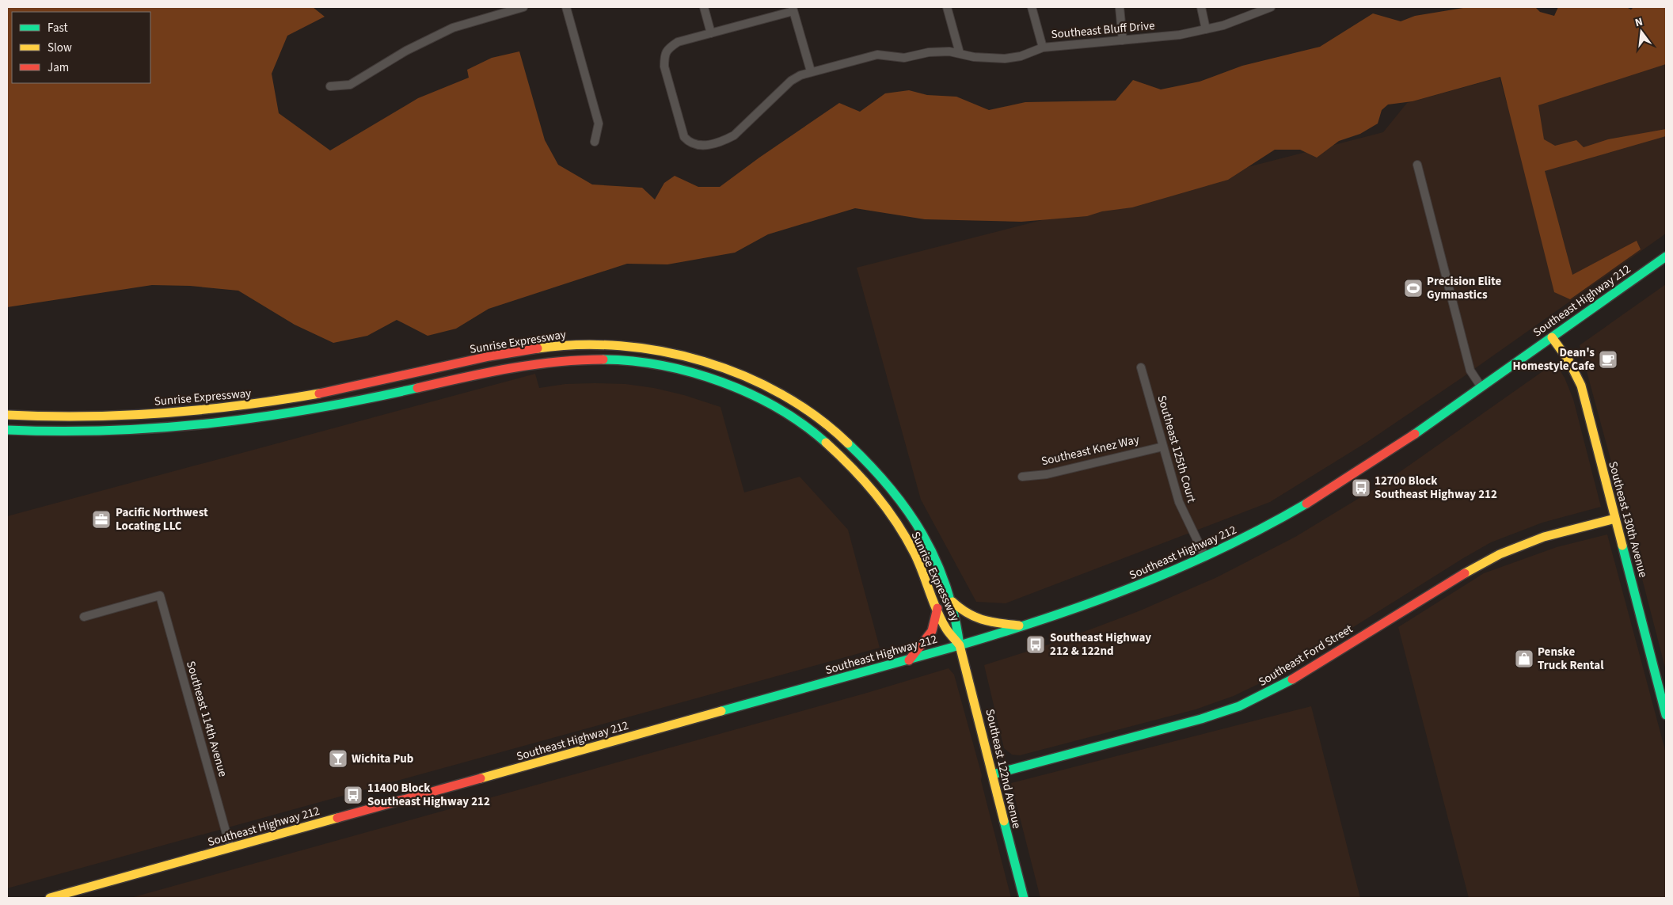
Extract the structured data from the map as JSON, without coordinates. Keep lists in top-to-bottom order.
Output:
{
  "streets": {
    "main road": [
      "Southeast Highway 212",
      "Sunrise Expressway",
      "Southeast 130th Avenue",
      "Southeast Ford Street",
      "Southeast 122nd Avenue"
    ],
    "street": [
      "Southeast Bluff Drive",
      "Southeast 125th Court",
      "Southeast Knez Way",
      "Southeast 114th Avenue"
    ]
  },
  "crossings": [
    ["Southeast Highway 212", "Sunrise Expressway"],
    ["Southeast Highway 212", "Southeast 125th Court"],
    ["Southeast Highway 212", "Southeast 130th Avenue"],
    ["Southeast Highway 212", "Southeast 114th Avenue"],
    ["Southeast Highway 212", "Southeast 122nd Avenue"],
    ["Sunrise Expressway", "Southeast 122nd Avenue"],
    ["Southeast 125th Court", "Southeast Knez Way"],
    ["Southeast 130th Avenue", "Southeast Ford Street"],
    ["Southeast Ford Street", "Southeast 122nd Avenue"]
  ],
  "places": {
    "sports": ["Precision Elite Gymnastics"],
    "cafe": ["Dean's Homestyle Cafe"],
    "bus stop": ["12700 Block Southeast Highway 212", "Southeast Highway 212 & 122nd", "11400 Block Southeast Highway 212"],
    "office": ["Pacific Northwest Locating LLC"],
    "shop": ["Penske Truck Rental"],
    "bar": ["Wichita Pub"]
  },
  "legend": ["Fast", "Slow", "Jam"],
  "north": "top"
}
